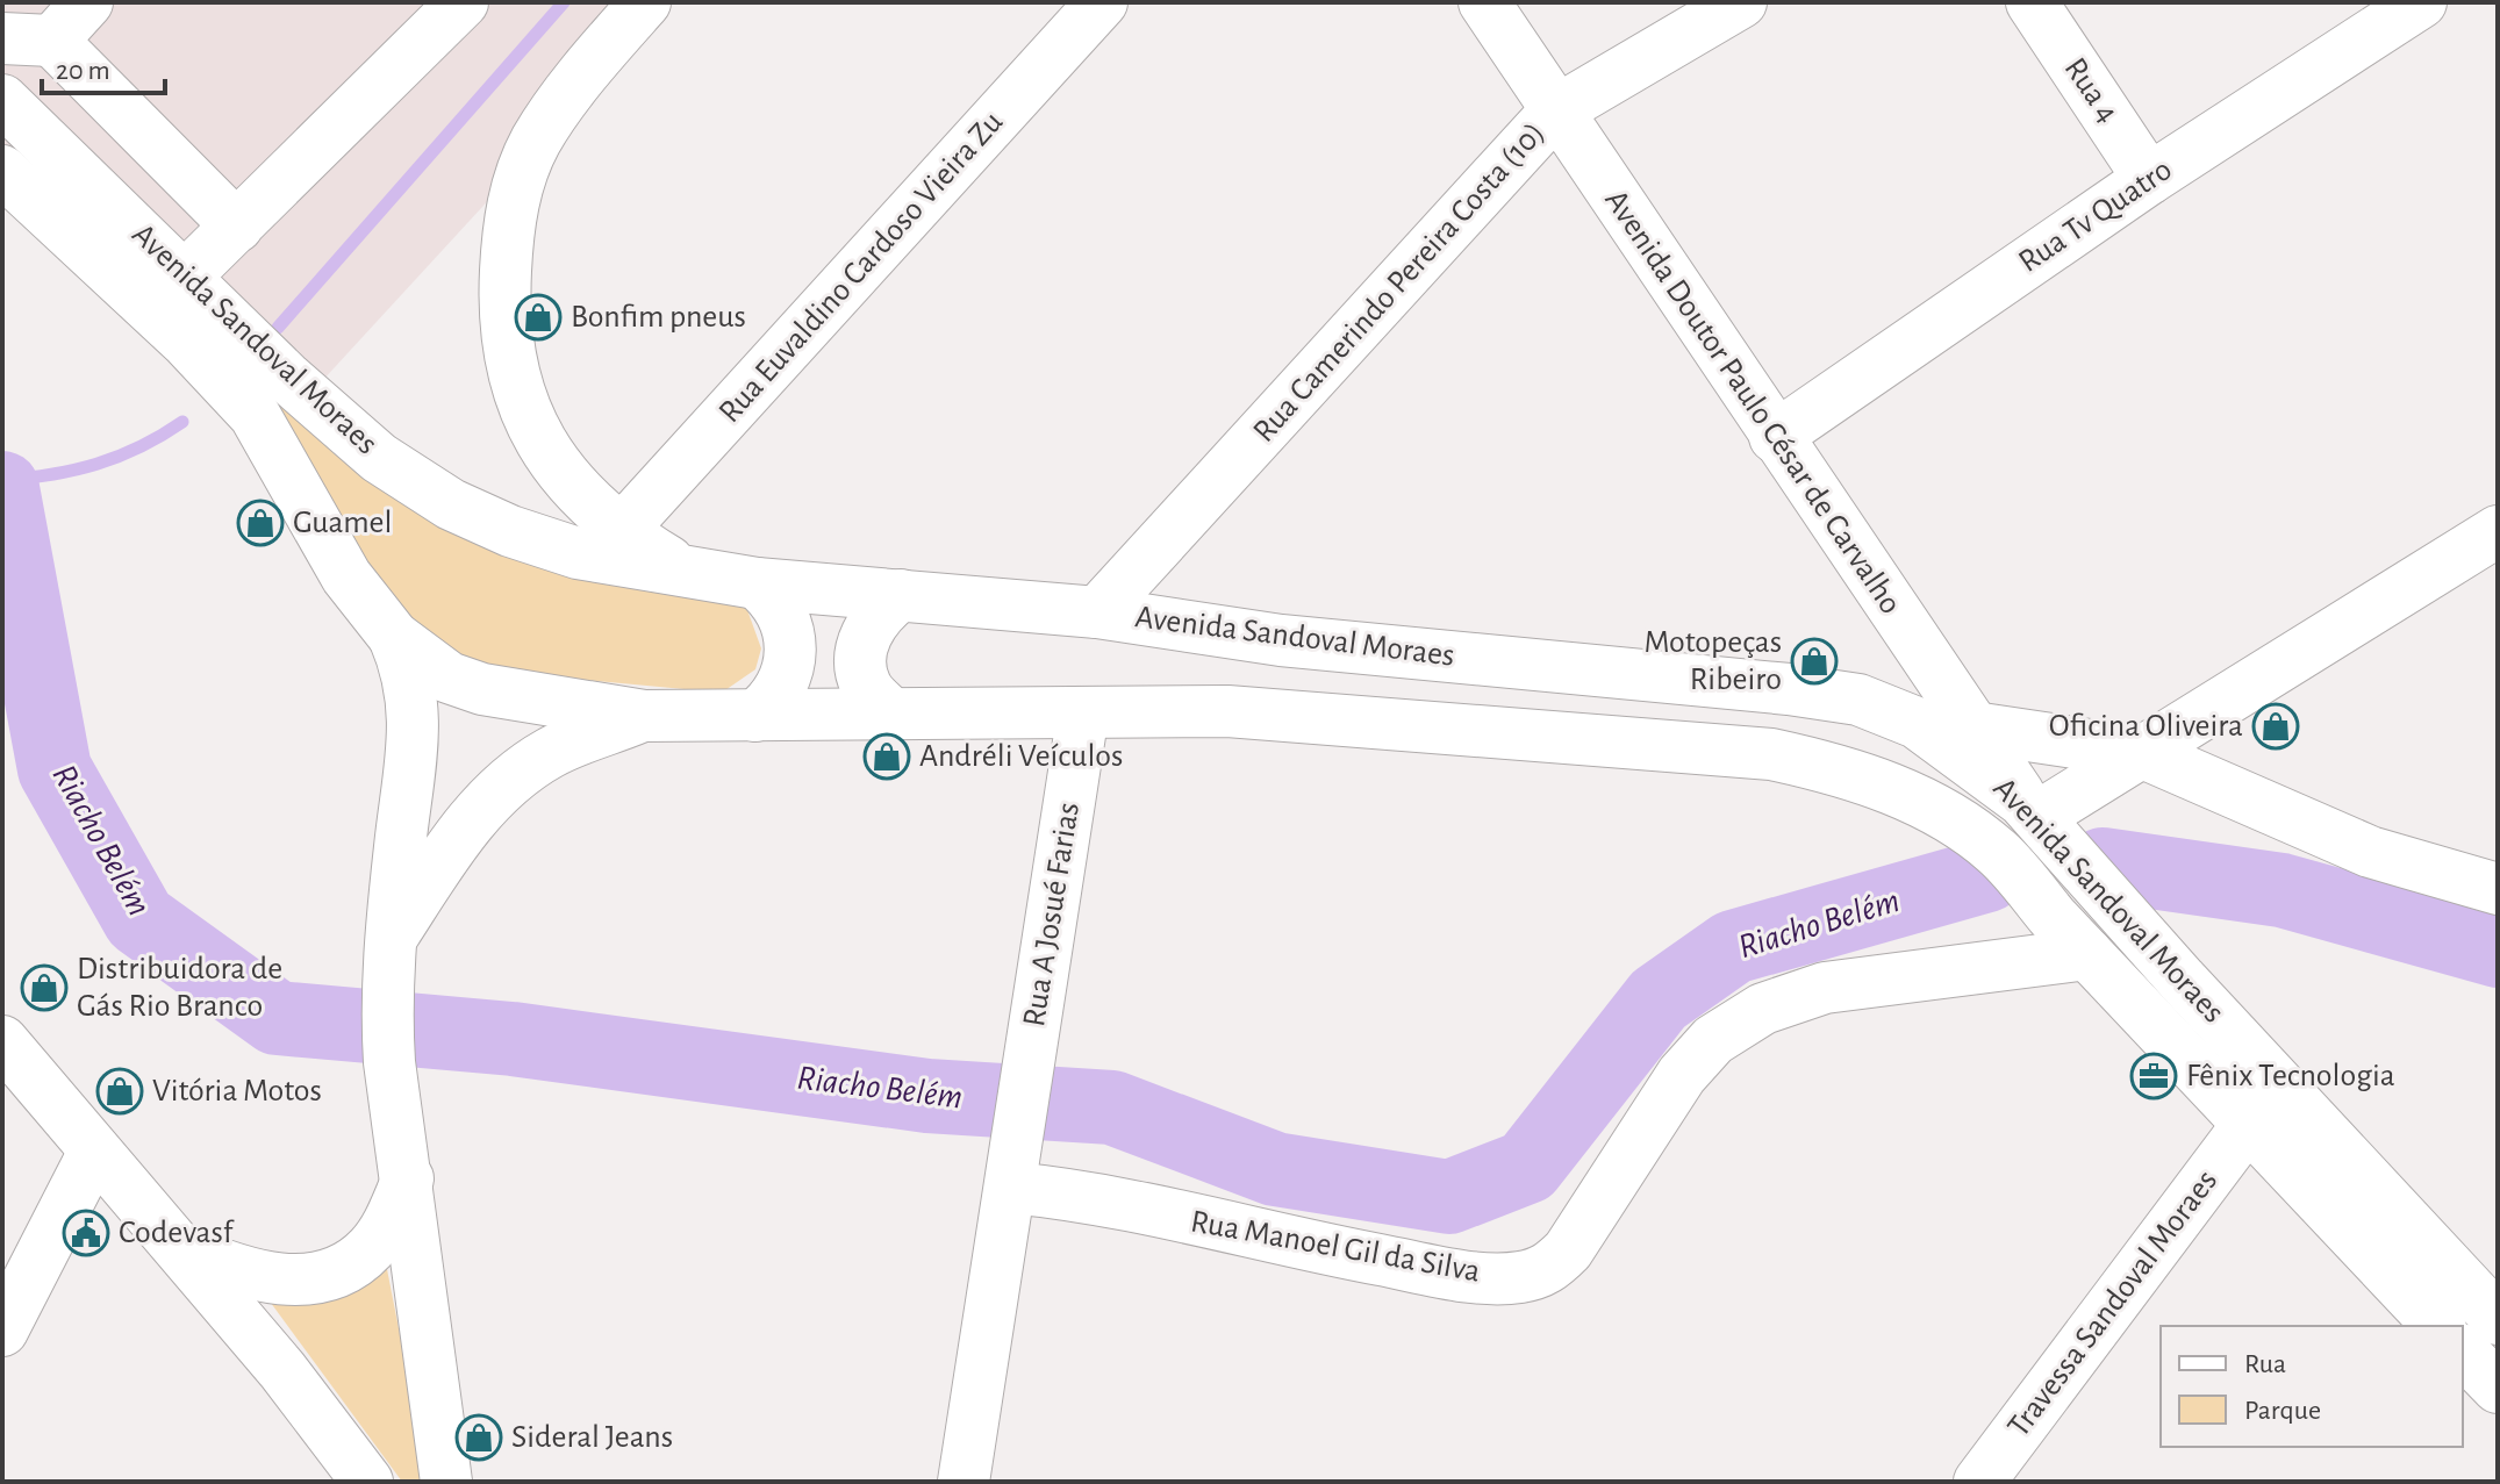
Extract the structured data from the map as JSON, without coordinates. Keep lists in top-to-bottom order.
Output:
{
  "streets": {
    "main road": [
      "Rua 4",
      "Rua Tv Quatro",
      "Rua Euvaldino Cardoso Vieira Zu",
      "Rua Camerindo Pereira Costa (10)",
      "Avenida Sandoval Moraes",
      "Avenida Doutor Paulo César de Carvalho",
      "Rua A Josué Farias",
      "Rua Manoel Gil da Silva",
      "Travessa Sandoval Moraes"
    ]
  },
  "crossings": [
    ["Rua 4", "Rua Tv Quatro"],
    ["Rua Tv Quatro", "Avenida Doutor Paulo César de Carvalho"],
    ["Rua Camerindo Pereira Costa (10)", "Avenida Sandoval Moraes"],
    ["Rua Camerindo Pereira Costa (10)", "Avenida Doutor Paulo César de Carvalho"],
    ["Avenida Sandoval Moraes", "Avenida Doutor Paulo César de Carvalho"],
    ["Avenida Sandoval Moraes", "Rua A Josué Farias"],
    ["Avenida Sandoval Moraes", "Rua Manoel Gil da Silva"],
    ["Avenida Sandoval Moraes", "Travessa Sandoval Moraes"],
    ["Rua A Josué Farias", "Rua Manoel Gil da Silva"]
  ],
  "water": ["Riacho Belém"],
  "places": {
    "shop": [
      "Bonfim pneus",
      "Guamel",
      "Motopeças Ribeiro",
      "Oficina Oliveira",
      "Andréli Veículos",
      "Distribuidora de Gás Rio Branco",
      "Vitória Motos",
      "Sideral Jeans"
    ],
    "office": ["Fênix Tecnologia"],
    "public building": ["Codevasf"]
  },
  "legend": ["Rua", "Parque"],
  "scale_bar": "20 m"
}
